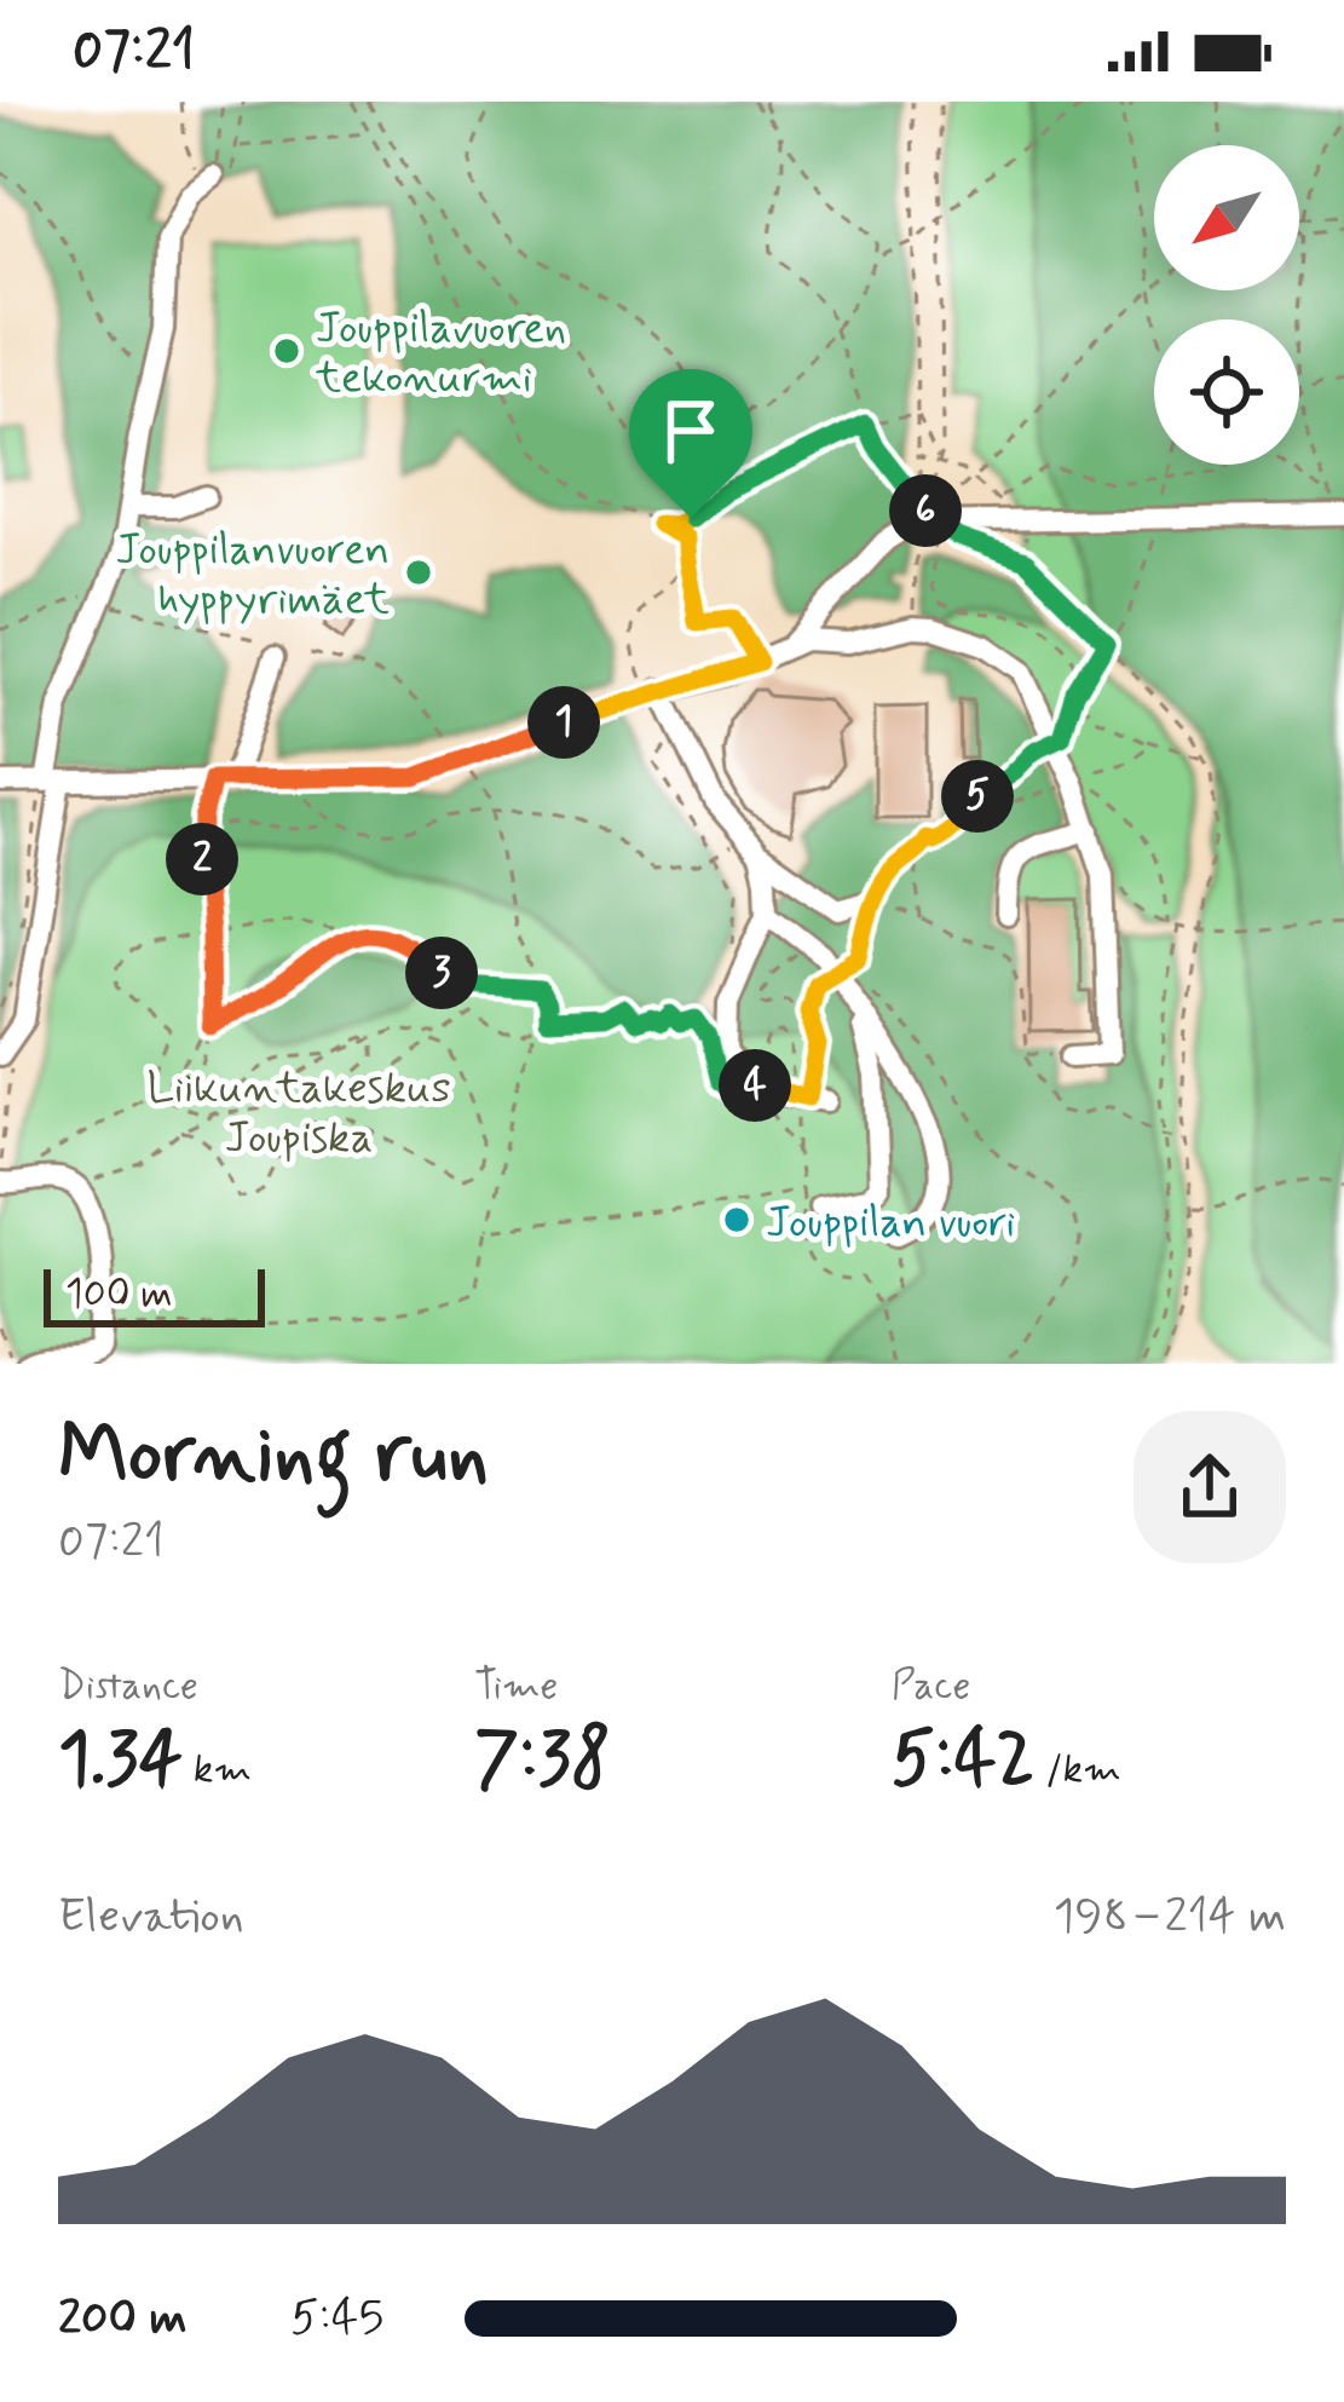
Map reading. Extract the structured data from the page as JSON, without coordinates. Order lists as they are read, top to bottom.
{
  "parks": ["Liikuntakeskus Joupiska"],
  "places": ["Jouppilavuoren tekonurmi", "Jouppilanvuoren hyppyrimäet", "Jouppilan vuori"],
  "scale_bar": "100 m",
  "north": "bottom left",
  "page": {
    "status": "07:21",
    "pins": [
      "6",
      "1",
      "5",
      "2",
      "3",
      "4"
    ],
    "scale": "100 m",
    "heading": ["Morning run", "07:21"],
    "stats": [
      ["Distance", "1.34 km"],
      ["Time", "7:38"],
      ["Pace", "5:42 /km"]
    ],
    "chart": ["Elevation", "198–214 m"],
    "list": [
      {
        "name": "200 m",
        "note": "5:45"
      }
    ]
  }
}
